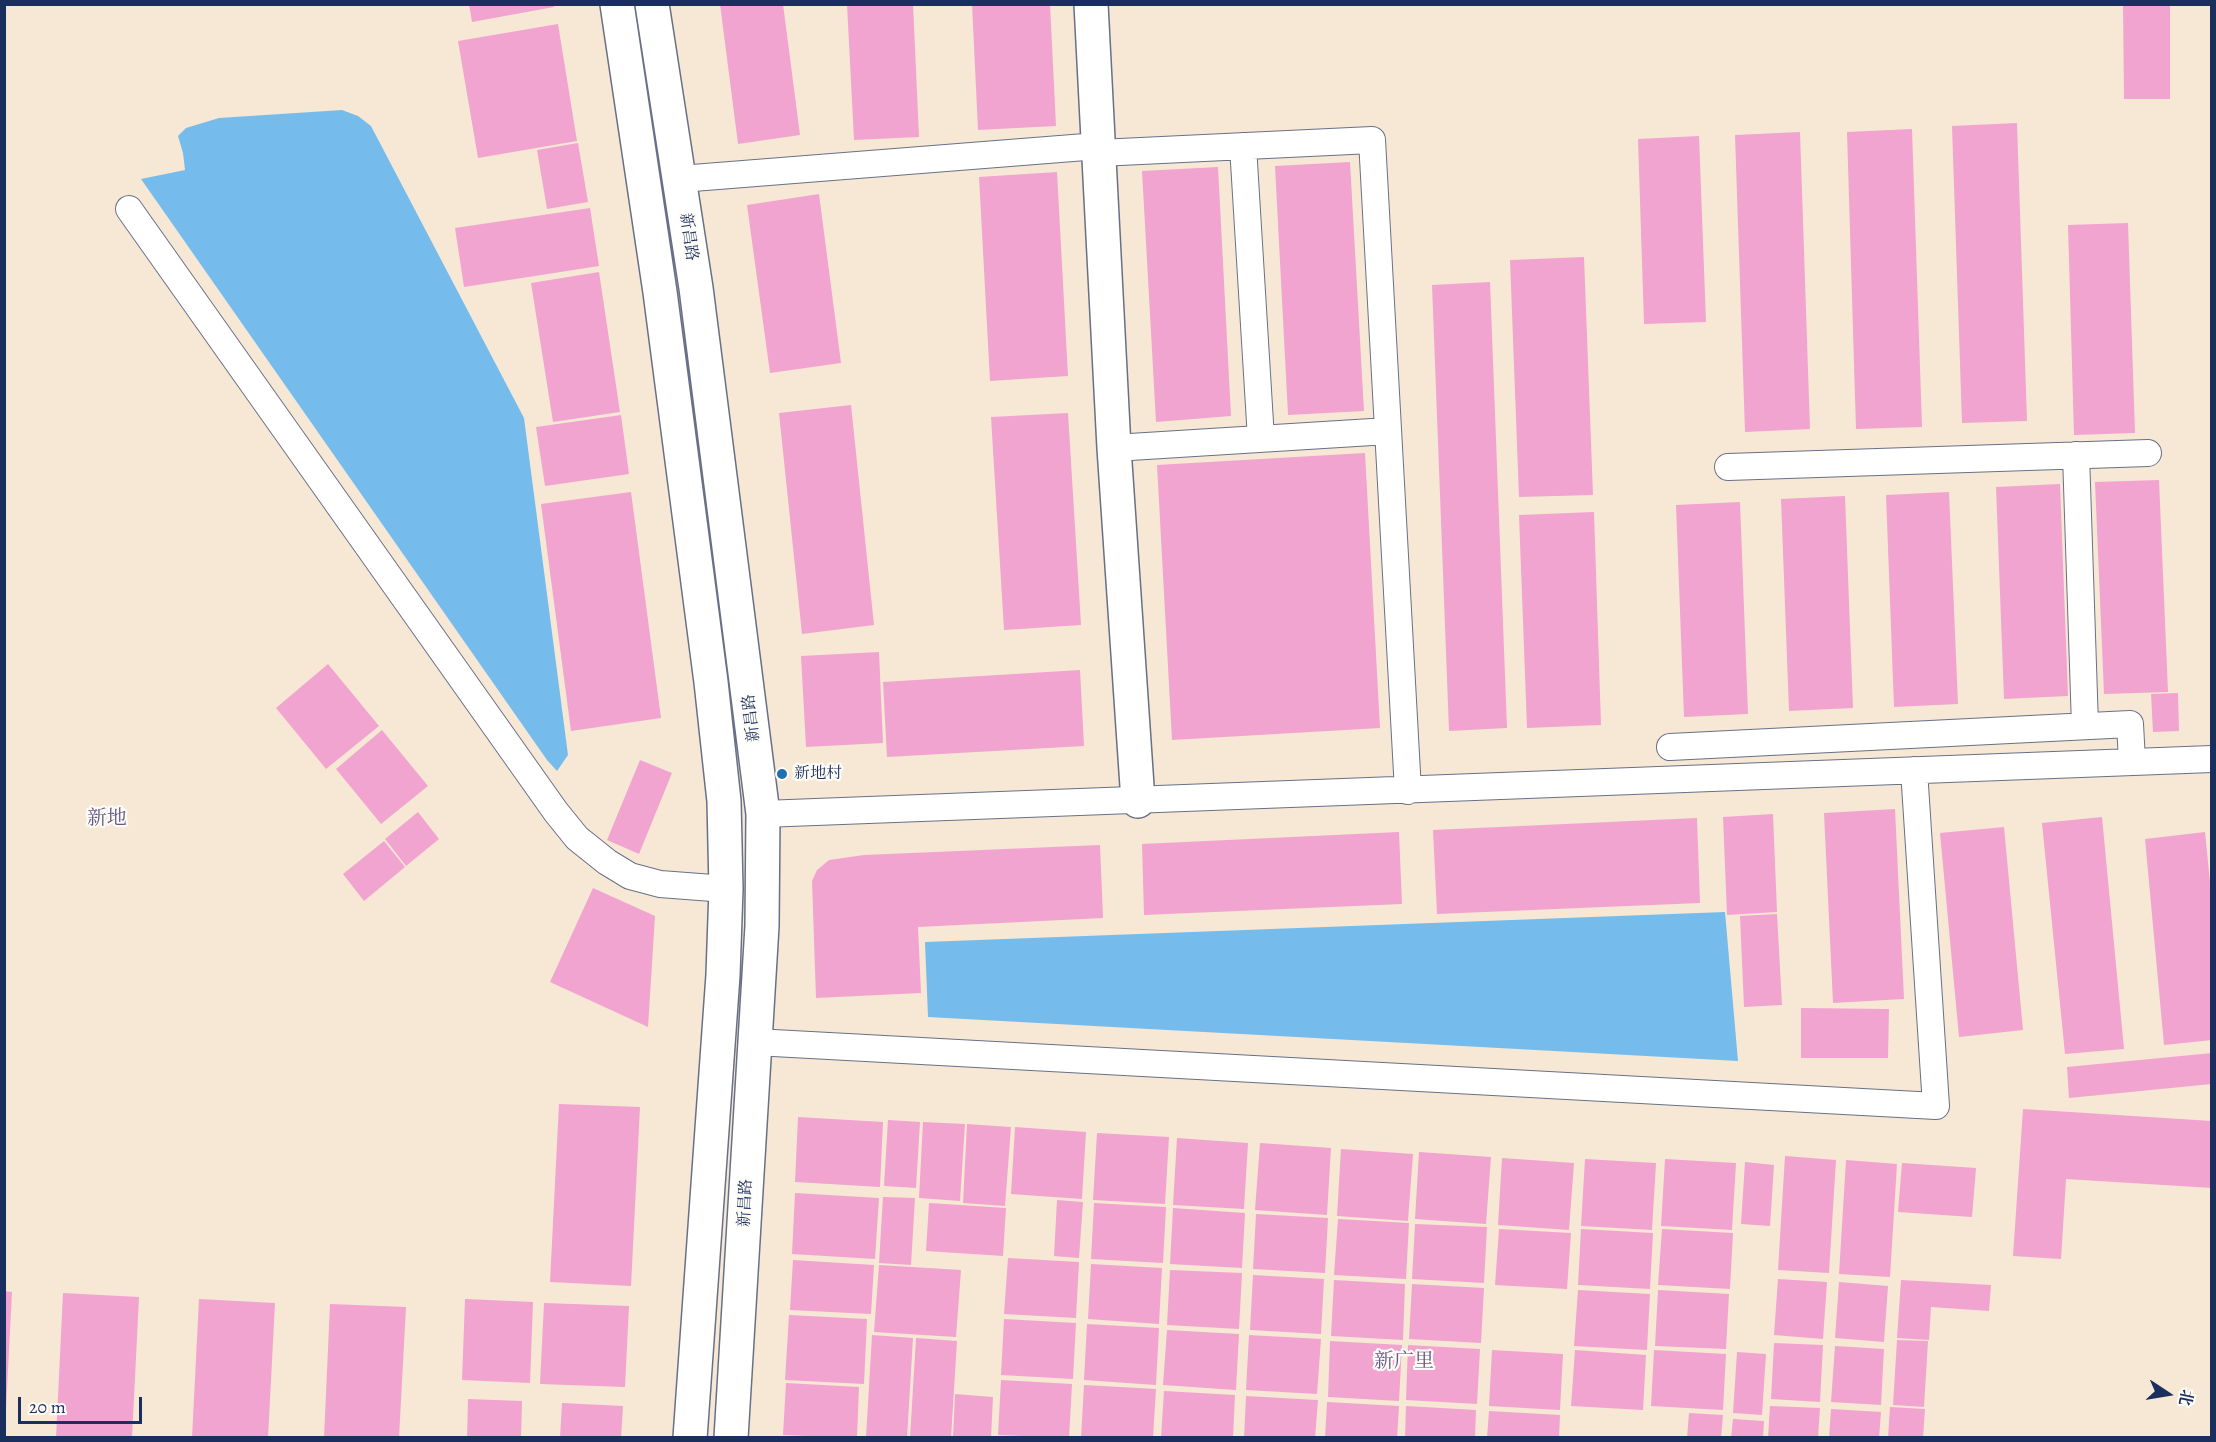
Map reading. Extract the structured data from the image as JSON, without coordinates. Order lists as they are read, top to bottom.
{
  "streets": {
    "street": ["新昌路"]
  },
  "districts": ["新地", "新广里"],
  "places": ["新地村"],
  "scale_bar": "20 m",
  "north": "right"
}
